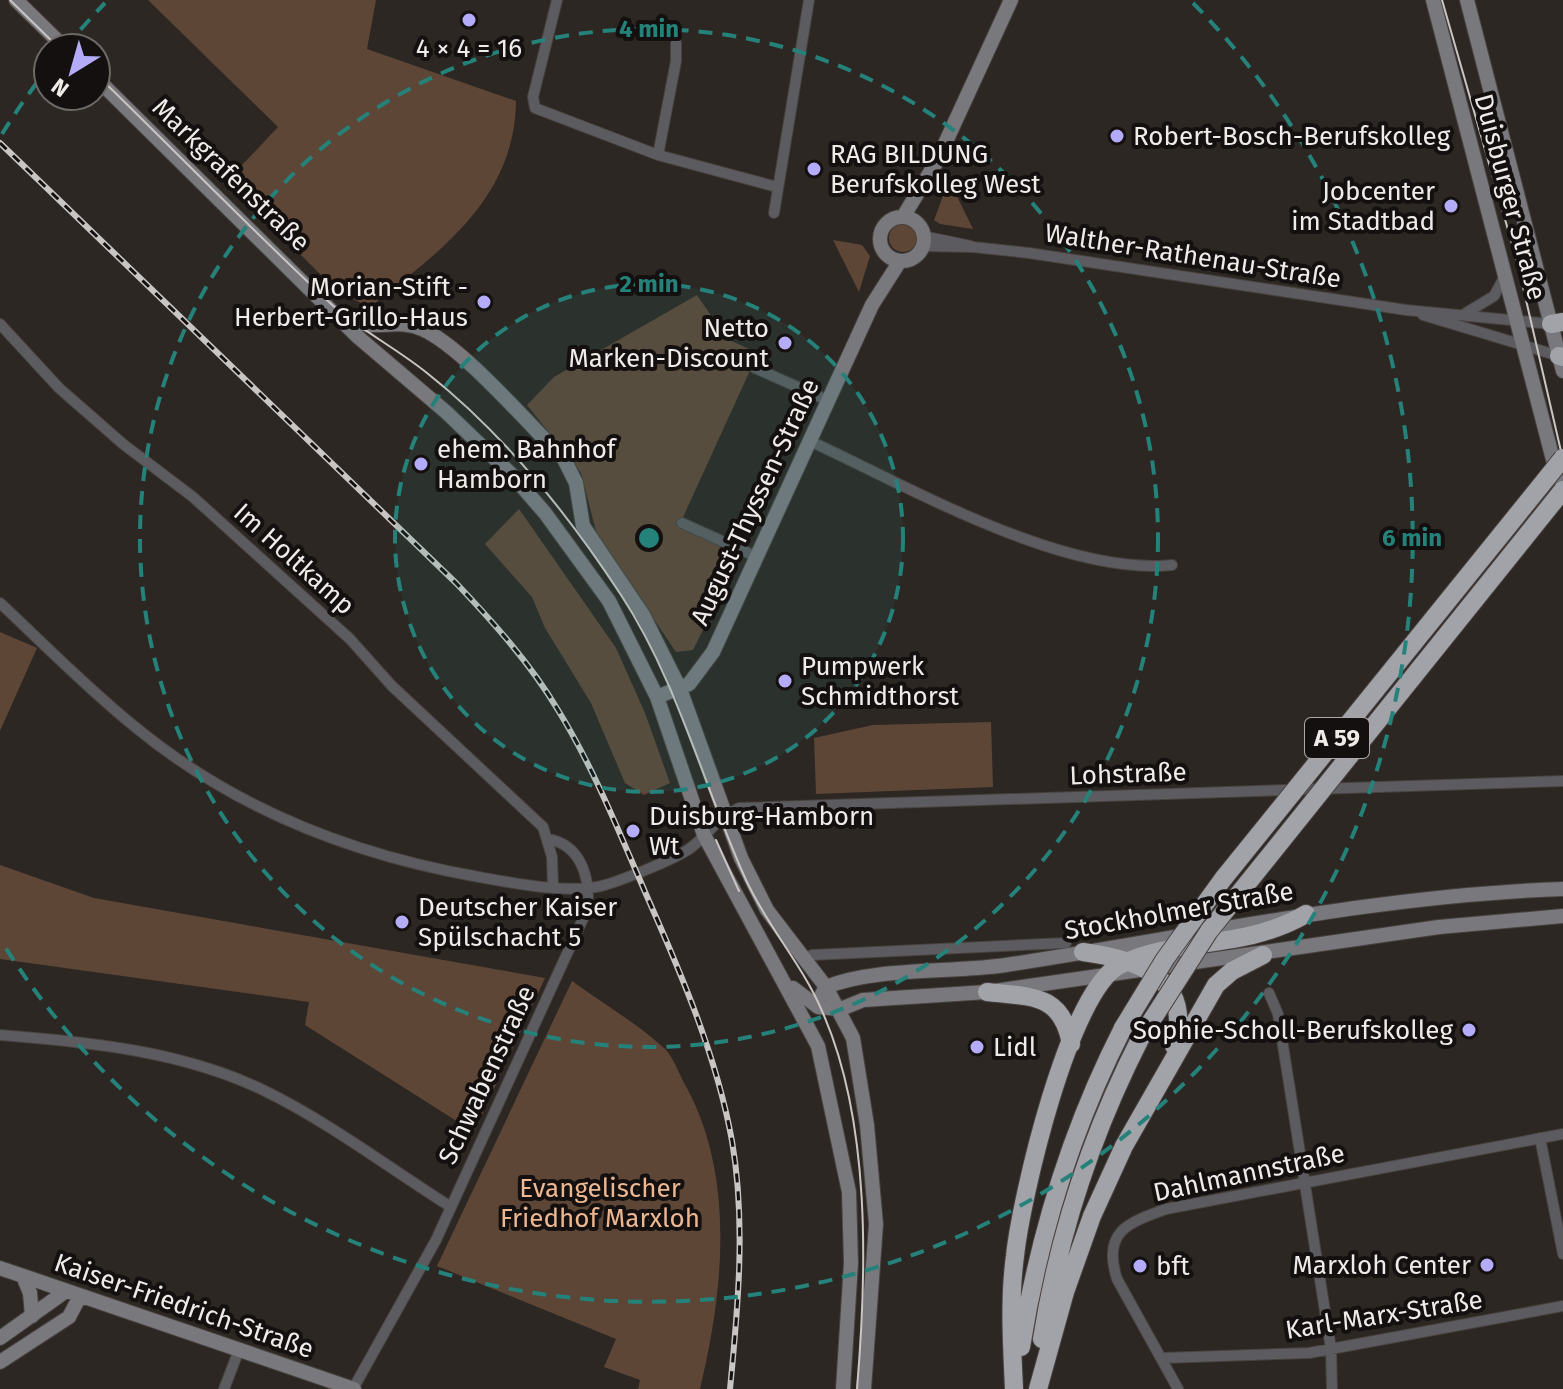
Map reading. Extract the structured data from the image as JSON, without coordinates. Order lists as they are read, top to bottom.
{
  "streets": {
    "highway": ["A 59"],
    "main road": [
      "Markgrafenstraße",
      "Duisburger Straße",
      "August-Thyssen-Straße",
      "Stockholmer Straße",
      "Kaiser-Friedrich-Straße"
    ],
    "street": [
      "Walther-Rathenau-Straße",
      "Im Holtkamp",
      "Lohstraße",
      "Schwabenstraße",
      "Dahlmannstraße",
      "Karl-Marx-Straße"
    ]
  },
  "crossings": [
    ["Markgrafenstraße", "August-Thyssen-Straße"],
    ["Markgrafenstraße", "Lohstraße"],
    ["Markgrafenstraße", "Stockholmer Straße"],
    ["Duisburger Straße", "Walther-Rathenau-Straße"],
    ["Walther-Rathenau-Straße", "August-Thyssen-Straße"],
    ["Im Holtkamp", "Schwabenstraße"],
    ["Schwabenstraße", "Kaiser-Friedrich-Straße"],
    ["Dahlmannstraße", "Karl-Marx-Straße"]
  ],
  "parks": ["Evangelischer Friedhof Marxloh"],
  "places": [
    "4 × 4 = 16",
    "Robert-Bosch-Berufskolleg",
    "RAG BILDUNG Berufskolleg West",
    "Jobcenter im Stadtbad",
    "Morian-Stift - Herbert-Grillo-Haus",
    "Netto Marken-Discount",
    "ehem. Bahnhof Hamborn",
    "Pumpwerk Schmidthorst",
    "Duisburg-Hamborn Wt",
    "Deutscher Kaiser Spülschacht 5",
    "Sophie-Scholl-Berufskolleg",
    "Lidl",
    "Marxloh Center",
    "bft"
  ],
  "north": "bottom left",
  "rings": ["4 min", "2 min", "6 min"]
}
